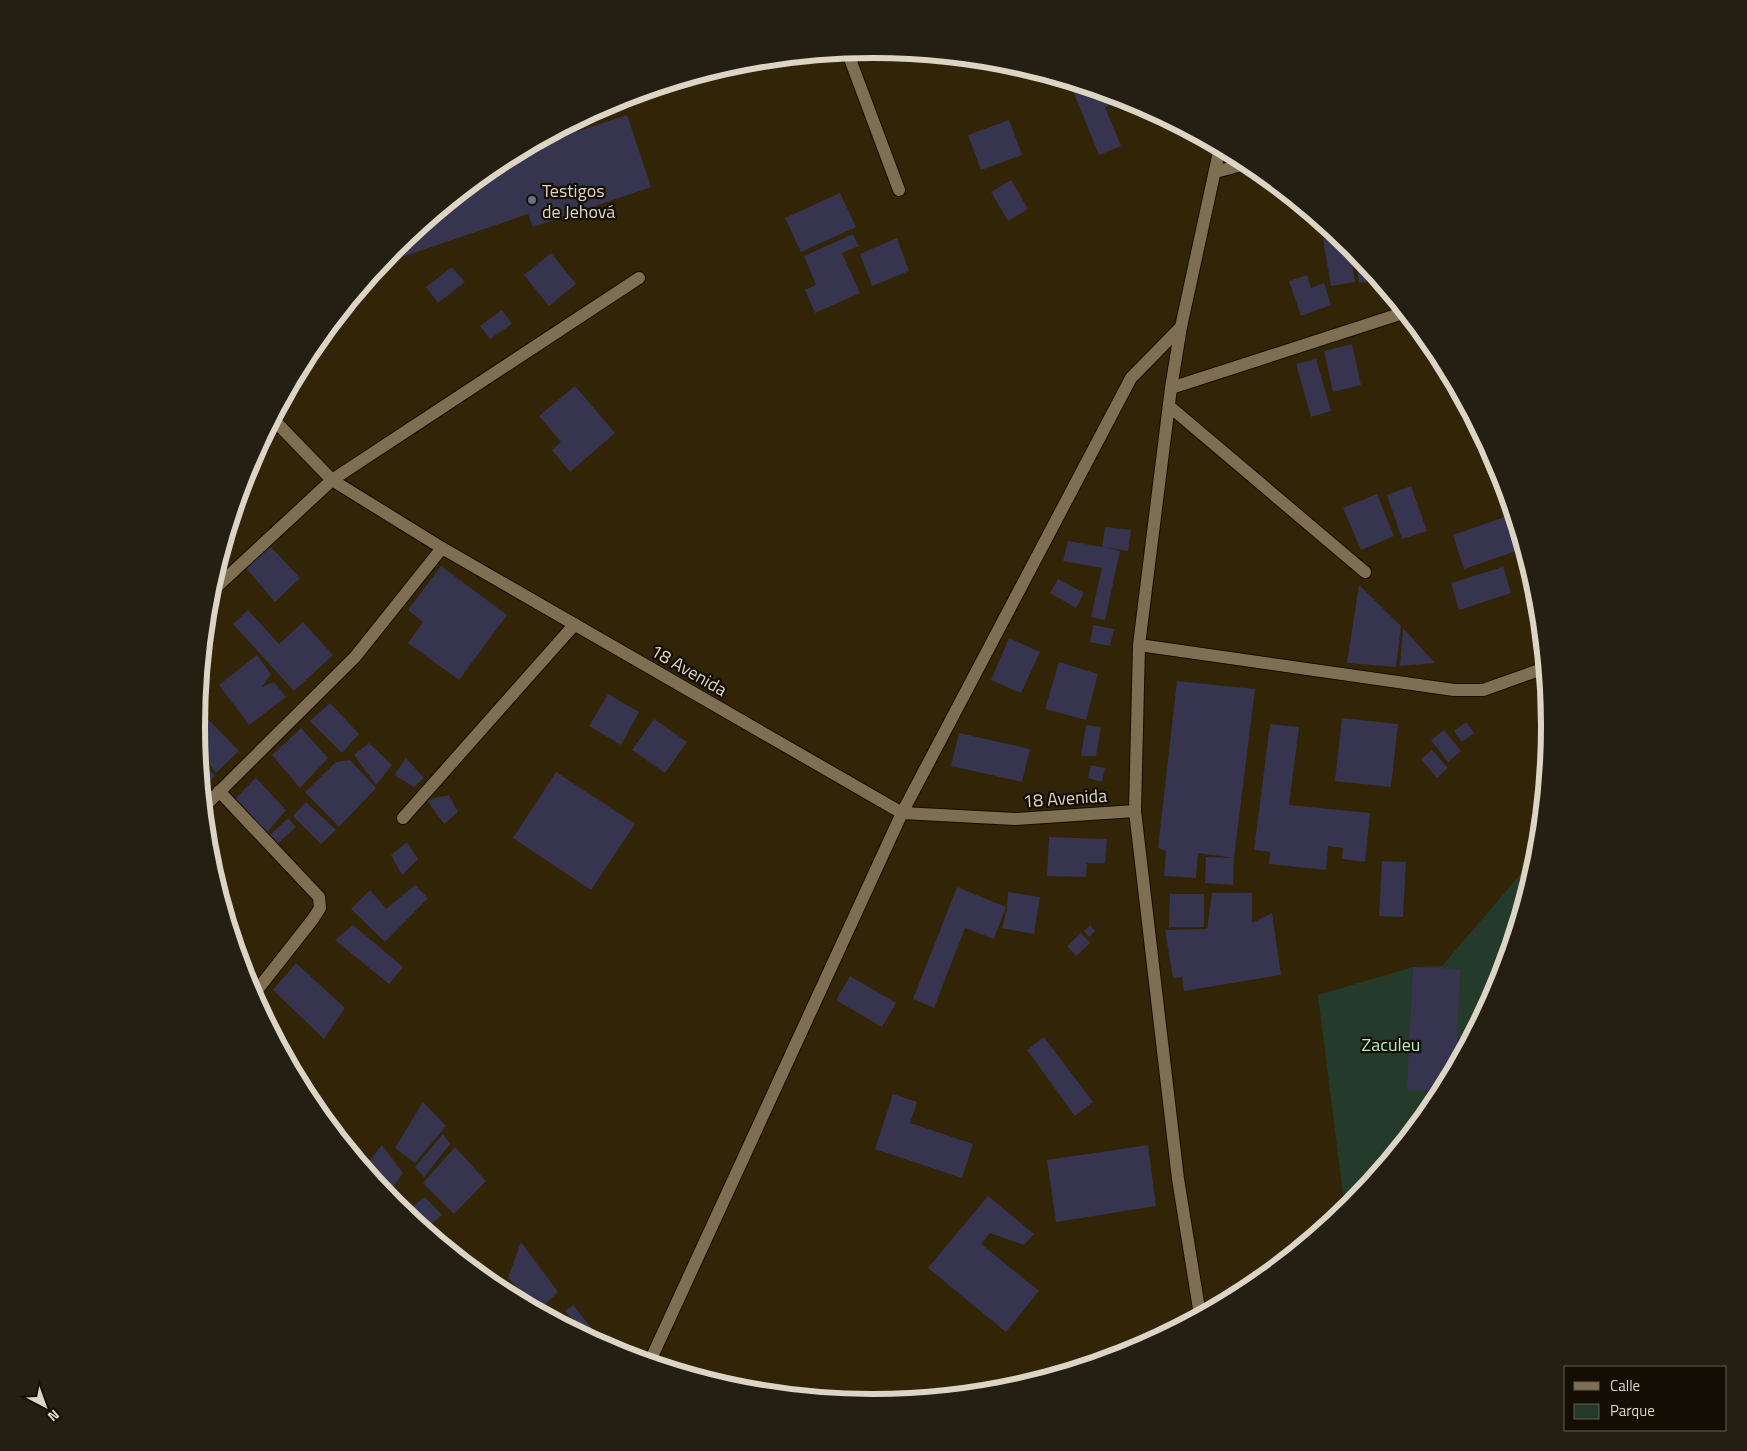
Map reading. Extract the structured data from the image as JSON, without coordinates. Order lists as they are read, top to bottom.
{
  "streets": {
    "street": ["18 Avenida"]
  },
  "parks": ["Zaculeu"],
  "places": ["Testigos de Jehová"],
  "legend": ["Calle", "Parque"],
  "north": "bottom right"
}
